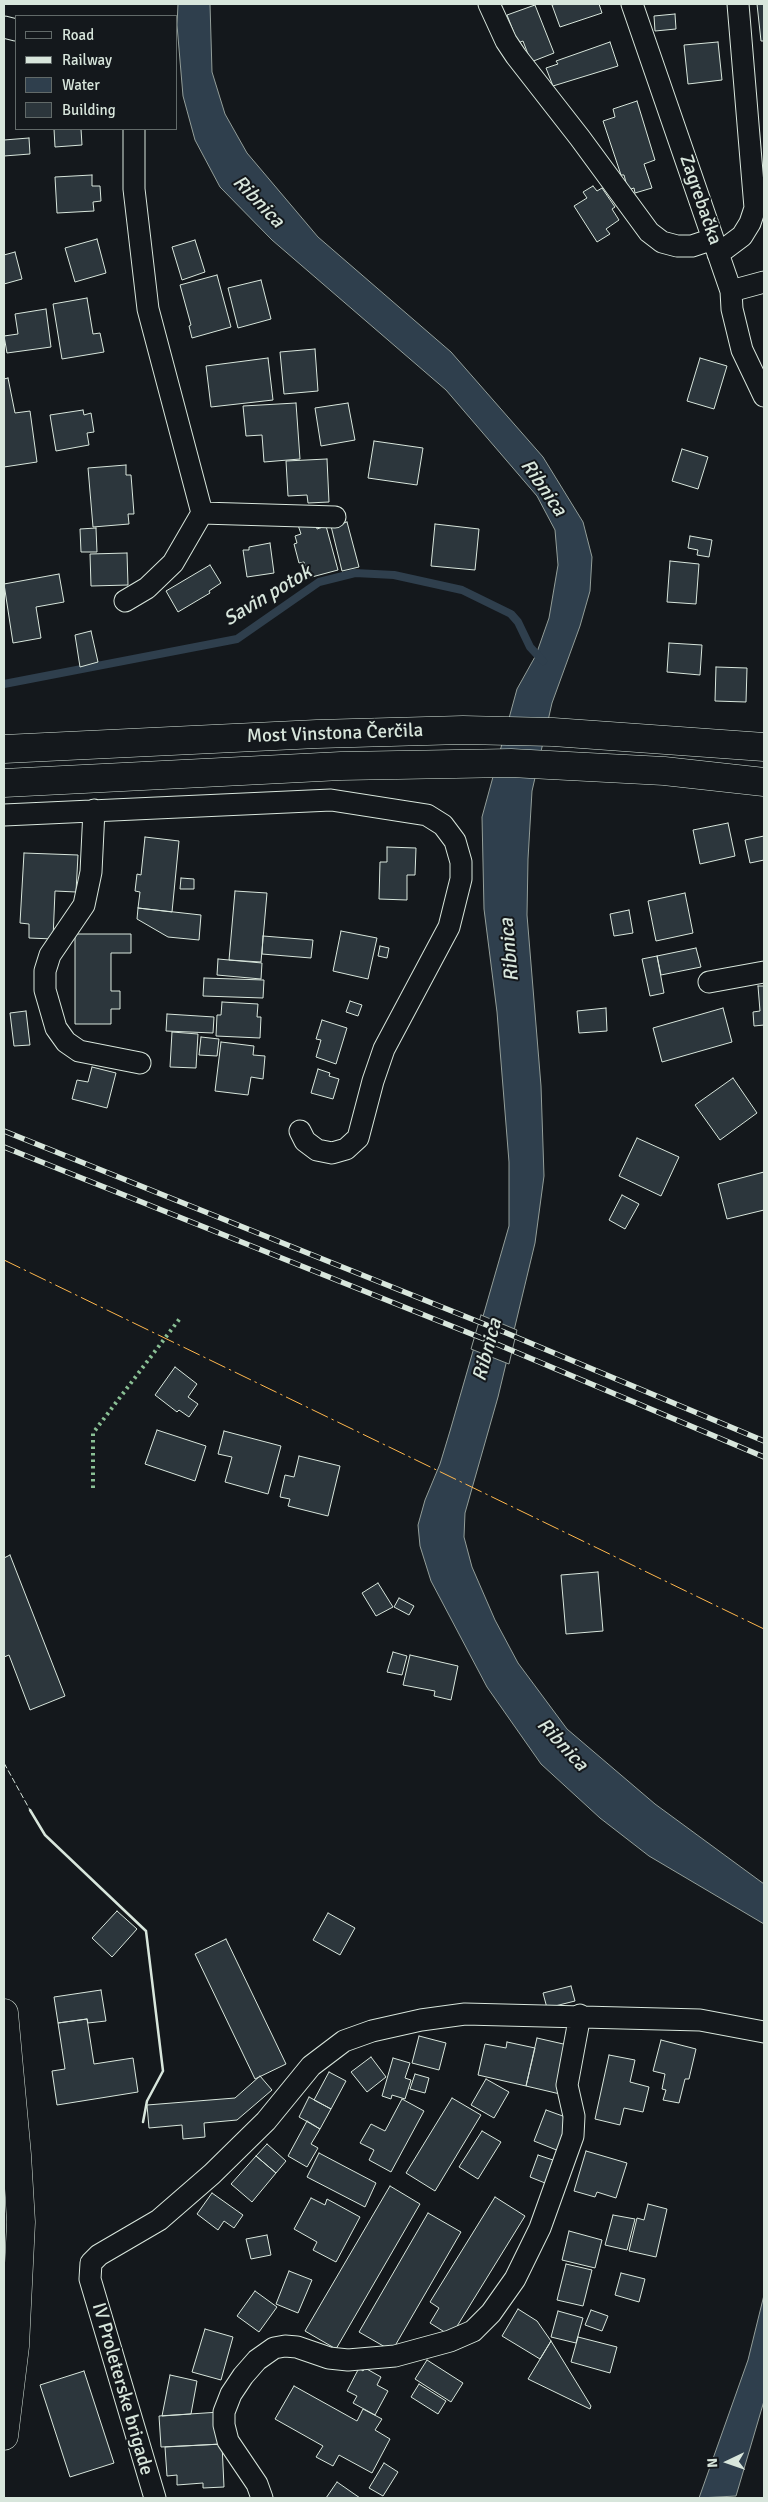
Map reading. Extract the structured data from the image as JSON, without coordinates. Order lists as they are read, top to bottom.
{
  "streets": {
    "main road": ["Most Vinstona Čerčila"],
    "street": ["Zagrebačka", "IV Proleterske brigade"]
  },
  "water": ["Ribnica", "Savin potok"],
  "legend": [
    "Road",
    "Railway",
    "Water",
    "Building"
  ],
  "north": "left"
}
